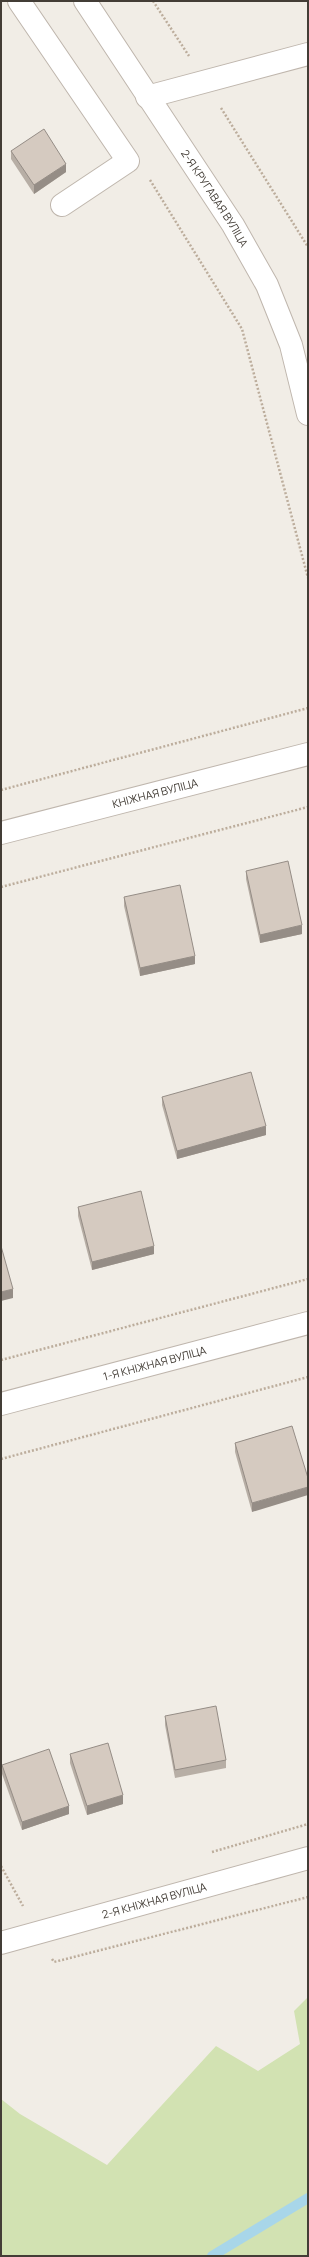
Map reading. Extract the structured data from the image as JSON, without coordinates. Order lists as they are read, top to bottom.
{
  "streets": {
    "street": [
      "2-Я КРУГАВАЯ ВУЛІЦА",
      "КНІЖНАЯ ВУЛІЦА",
      "1-Я КНІЖНАЯ ВУЛІЦА",
      "2-Я КНІЖНАЯ ВУЛІЦА"
    ]
  }
}
